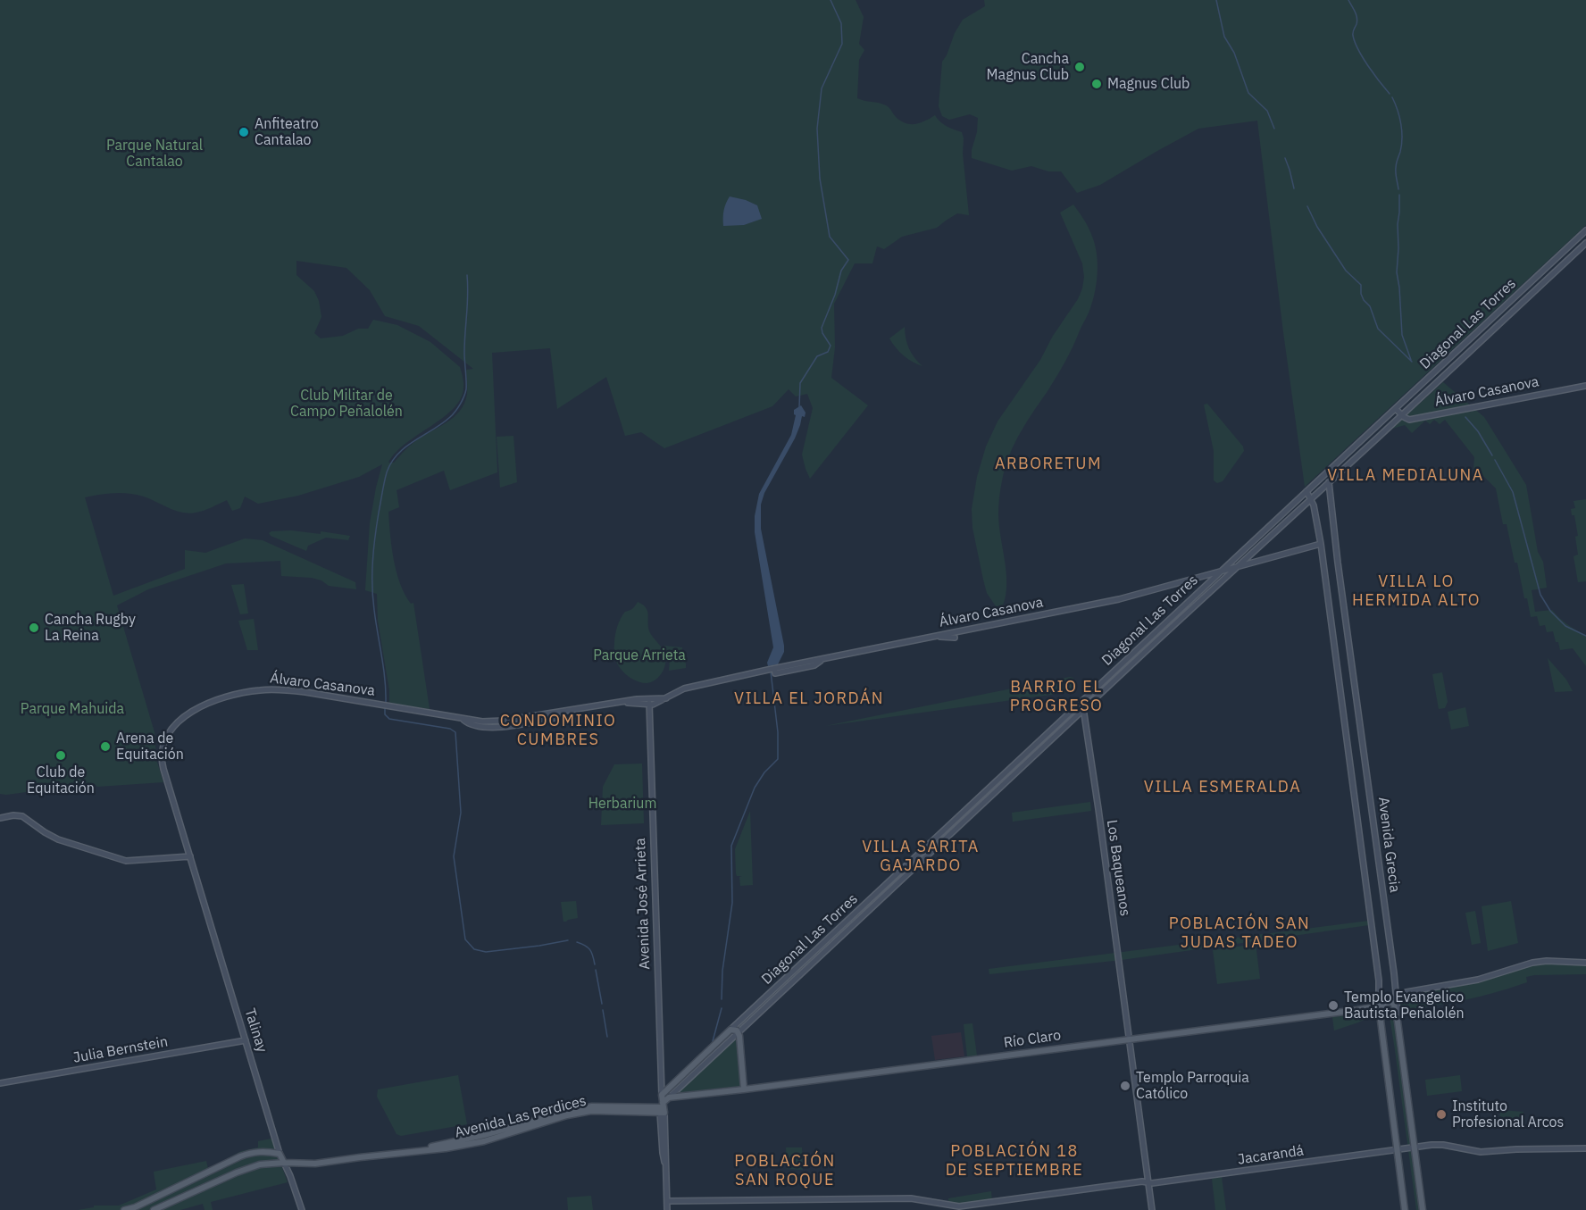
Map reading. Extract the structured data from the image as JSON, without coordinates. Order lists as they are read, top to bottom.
{
  "streets": {
    "main road": [
      "Diagonal Las Torres",
      "Avenida Grecia",
      "Avenida José Arrieta",
      "Talinay",
      "Río Claro",
      "Avenida Las Perdices"
    ],
    "street": [
      "Álvaro Casanova",
      "Los Baqueanos",
      "Julia Bernstein",
      "Jacarandá"
    ]
  },
  "crossings": [
    ["Diagonal Las Torres", "Álvaro Casanova"],
    ["Diagonal Las Torres", "Avenida Grecia"],
    ["Diagonal Las Torres", "Los Baqueanos"],
    ["Diagonal Las Torres", "Avenida José Arrieta"],
    ["Diagonal Las Torres", "Río Claro"],
    ["Diagonal Las Torres", "Avenida Las Perdices"],
    ["Álvaro Casanova", "Avenida Grecia"],
    ["Álvaro Casanova", "Avenida José Arrieta"],
    ["Álvaro Casanova", "Talinay"],
    ["Avenida Grecia", "Río Claro"],
    ["Avenida Grecia", "Jacarandá"],
    ["Los Baqueanos", "Río Claro"],
    ["Los Baqueanos", "Jacarandá"],
    ["Avenida José Arrieta", "Avenida Las Perdices"],
    ["Avenida José Arrieta", "Jacarandá"],
    ["Talinay", "Julia Bernstein"],
    ["Talinay", "Avenida Las Perdices"]
  ],
  "districts": [
    "ARBORETUM",
    "VILLA MEDIALUNA",
    "VILLA LO HERMIDA ALTO",
    "BARRIO EL PROGRESO",
    "VILLA EL JORDÁN",
    "CONDOMINIO CUMBRES",
    "VILLA ESMERALDA",
    "VILLA SARITA GAJARDO",
    "POBLACIÓN SAN JUDAS TADEO",
    "POBLACIÓN 18 DE SEPTIEMBRE",
    "POBLACIÓN SAN ROQUE"
  ],
  "parks": [
    "Parque Natural Cantalao",
    "Club Militar de Campo Peñalolén",
    "Parque Arrieta",
    "Parque Mahuida",
    "Herbarium"
  ],
  "places": [
    "Cancha Magnus Club",
    "Magnus Club",
    "Anfiteatro Cantalao",
    "Cancha Rugby La Reina",
    "Arena de Equitación",
    "Club de Equitación",
    "Templo Evangelico Bautista Peñalolén",
    "Templo Parroquia Católico",
    "Instituto Profesional Arcos"
  ]
}
